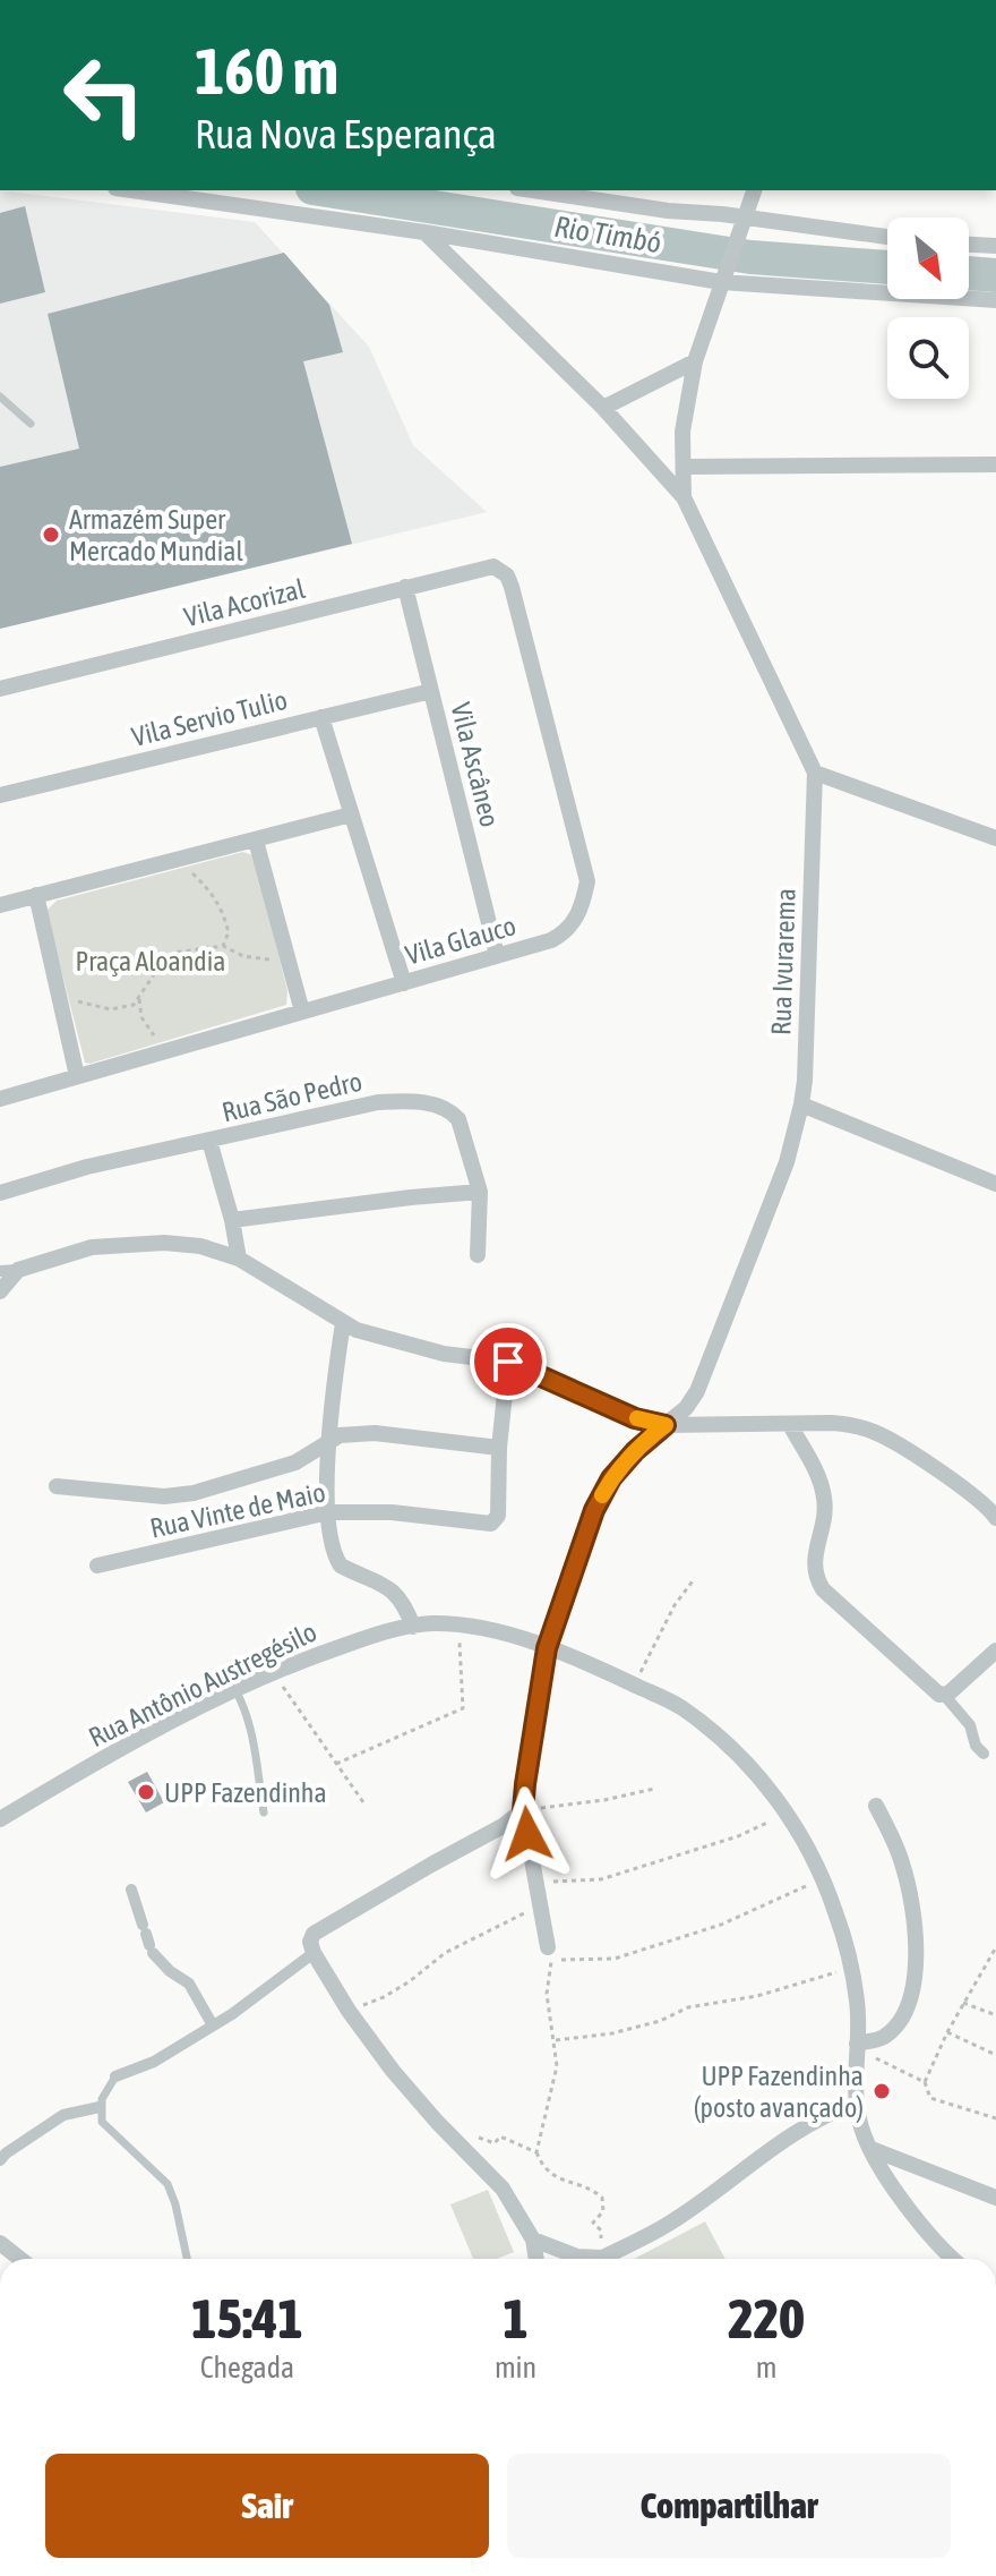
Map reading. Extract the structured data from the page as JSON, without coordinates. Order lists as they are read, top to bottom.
{
  "streets": {
    "street": [
      "Vila Acorizal",
      "Vila Servio Tulio",
      "Vila Ascâneo",
      "Vila Glauco",
      "Rua Ivurarema",
      "Rua São Pedro",
      "Rua Vinte de Maio",
      "Rua Antônio Austregésilo"
    ]
  },
  "crossings": [
    ["Vila Acorizal", "Vila Ascâneo"],
    ["Vila Acorizal", "Vila Glauco"],
    ["Vila Servio Tulio", "Vila Ascâneo"],
    ["Vila Ascâneo", "Vila Glauco"],
    ["Rua Ivurarema", "Rua Antônio Austregésilo"]
  ],
  "water": ["Rio Timbó"],
  "parks": ["Praça Aloandia"],
  "places": ["Armazém Super Mercado Mundial", "UPP Fazendinha", "UPP Fazendinha (posto avançado)"],
  "north": "bottom right",
  "page": {
    "turn": ["160 m", "Rua Nova Esperança"],
    "eta": [
      "15:41",
      "Chegada",
      "1",
      "min",
      "220",
      "m"
    ],
    "buttons": ["Sair", "Compartilhar"]
  }
}
